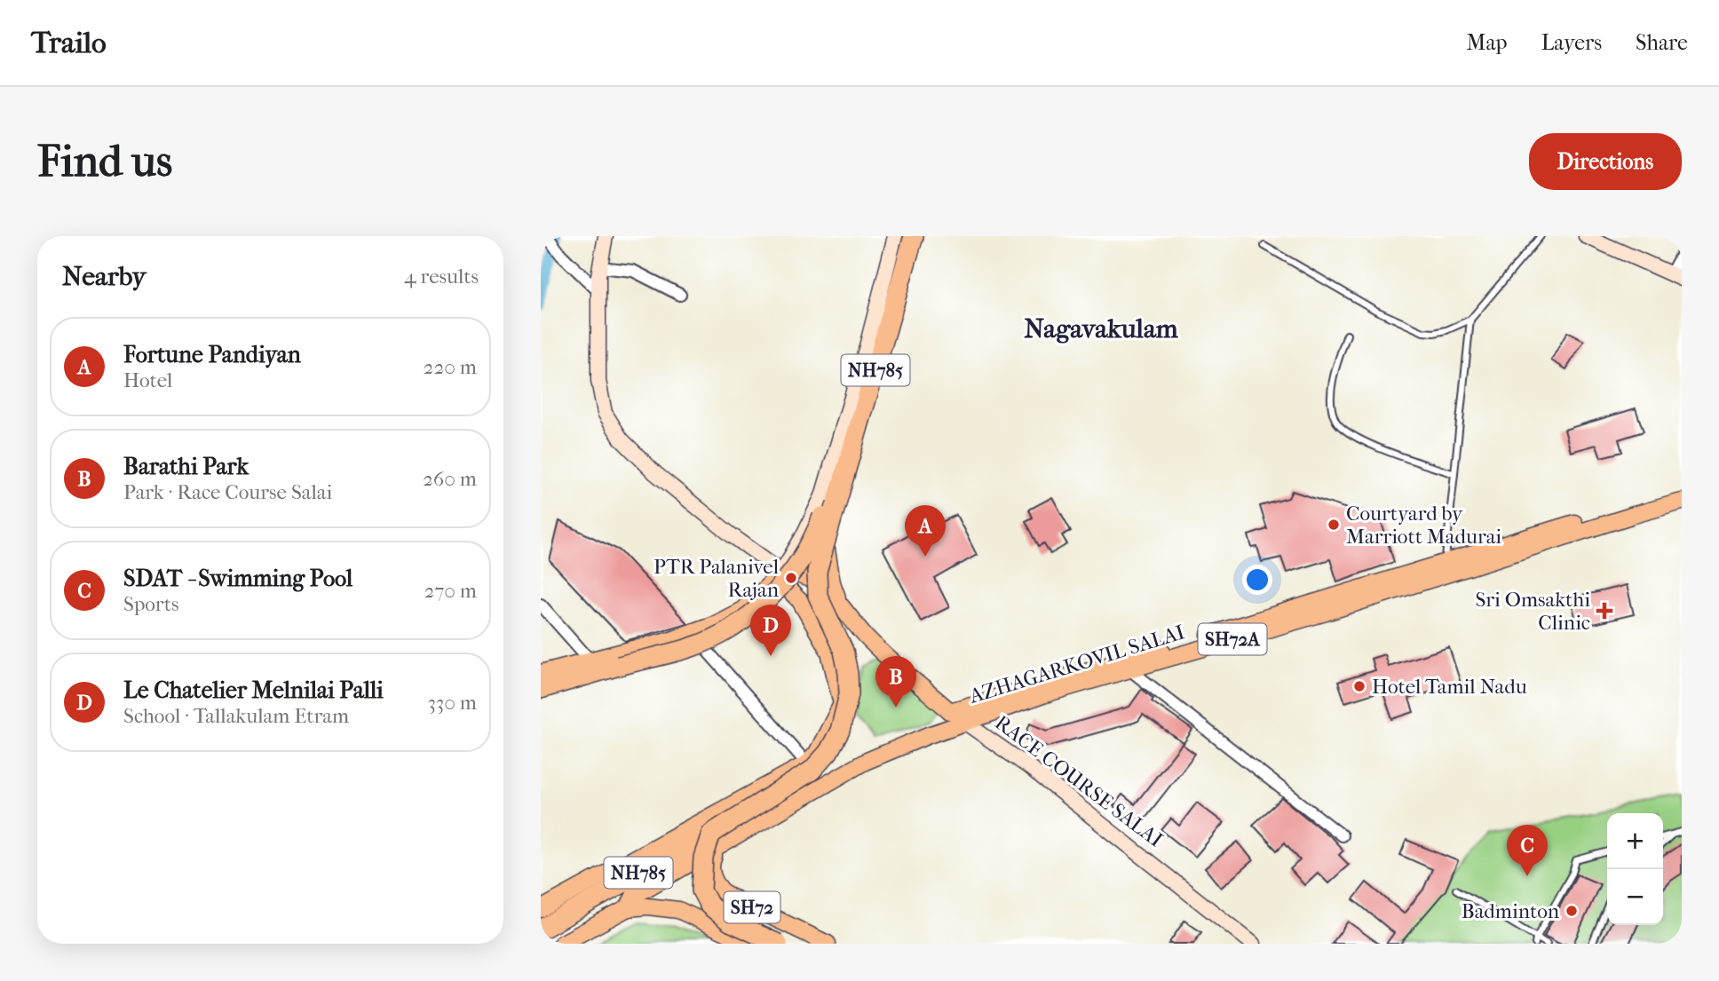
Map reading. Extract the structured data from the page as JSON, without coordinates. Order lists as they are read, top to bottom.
{
  "streets": {
    "highway": ["NH785"],
    "main road": [
      "SH72A",
      "AZHAGARKOVIL SALAI",
      "RACE COURSE SALAI",
      "SH72"
    ]
  },
  "crossings": [
    ["NH785", "AZHAGARKOVIL SALAI"],
    ["NH785", "SH72"],
    ["AZHAGARKOVIL SALAI", "RACE COURSE SALAI"],
    ["AZHAGARKOVIL SALAI", "SH72"]
  ],
  "districts": ["Nagavakulam"],
  "places": {
    "other": [
      "Courtyard by Marriott Madurai",
      "PTR Palanivel Rajan",
      "Hotel Tamil Nadu",
      "Badminton"
    ],
    "health": ["Sri Omsakthi Clinic"]
  },
  "page": {
    "header": "Trailo",
    "nav": ["Map", "Layers", "Share"],
    "buttons": "Directions",
    "title": "Find us",
    "heading": ["Nearby", "4 results"],
    "list": [
      {
        "mark": "A",
        "name": "Fortune Pandiyan",
        "note": "Hotel",
        "value": "220 m"
      },
      {
        "mark": "B",
        "name": "Barathi Park",
        "note": "Park · Race Course Salai",
        "value": "260 m"
      },
      {
        "mark": "C",
        "name": "SDAT - Swimming Pool",
        "note": "Sports",
        "value": "270 m"
      },
      {
        "mark": "D",
        "name": "Le Chatelier Melnilai Palli",
        "note": "School · Tallakulam Etram",
        "value": "330 m"
      }
    ],
    "pins": [
      "A",
      "D",
      "B",
      "C"
    ],
    "map_buttons": ["+", "−"]
  }
}
